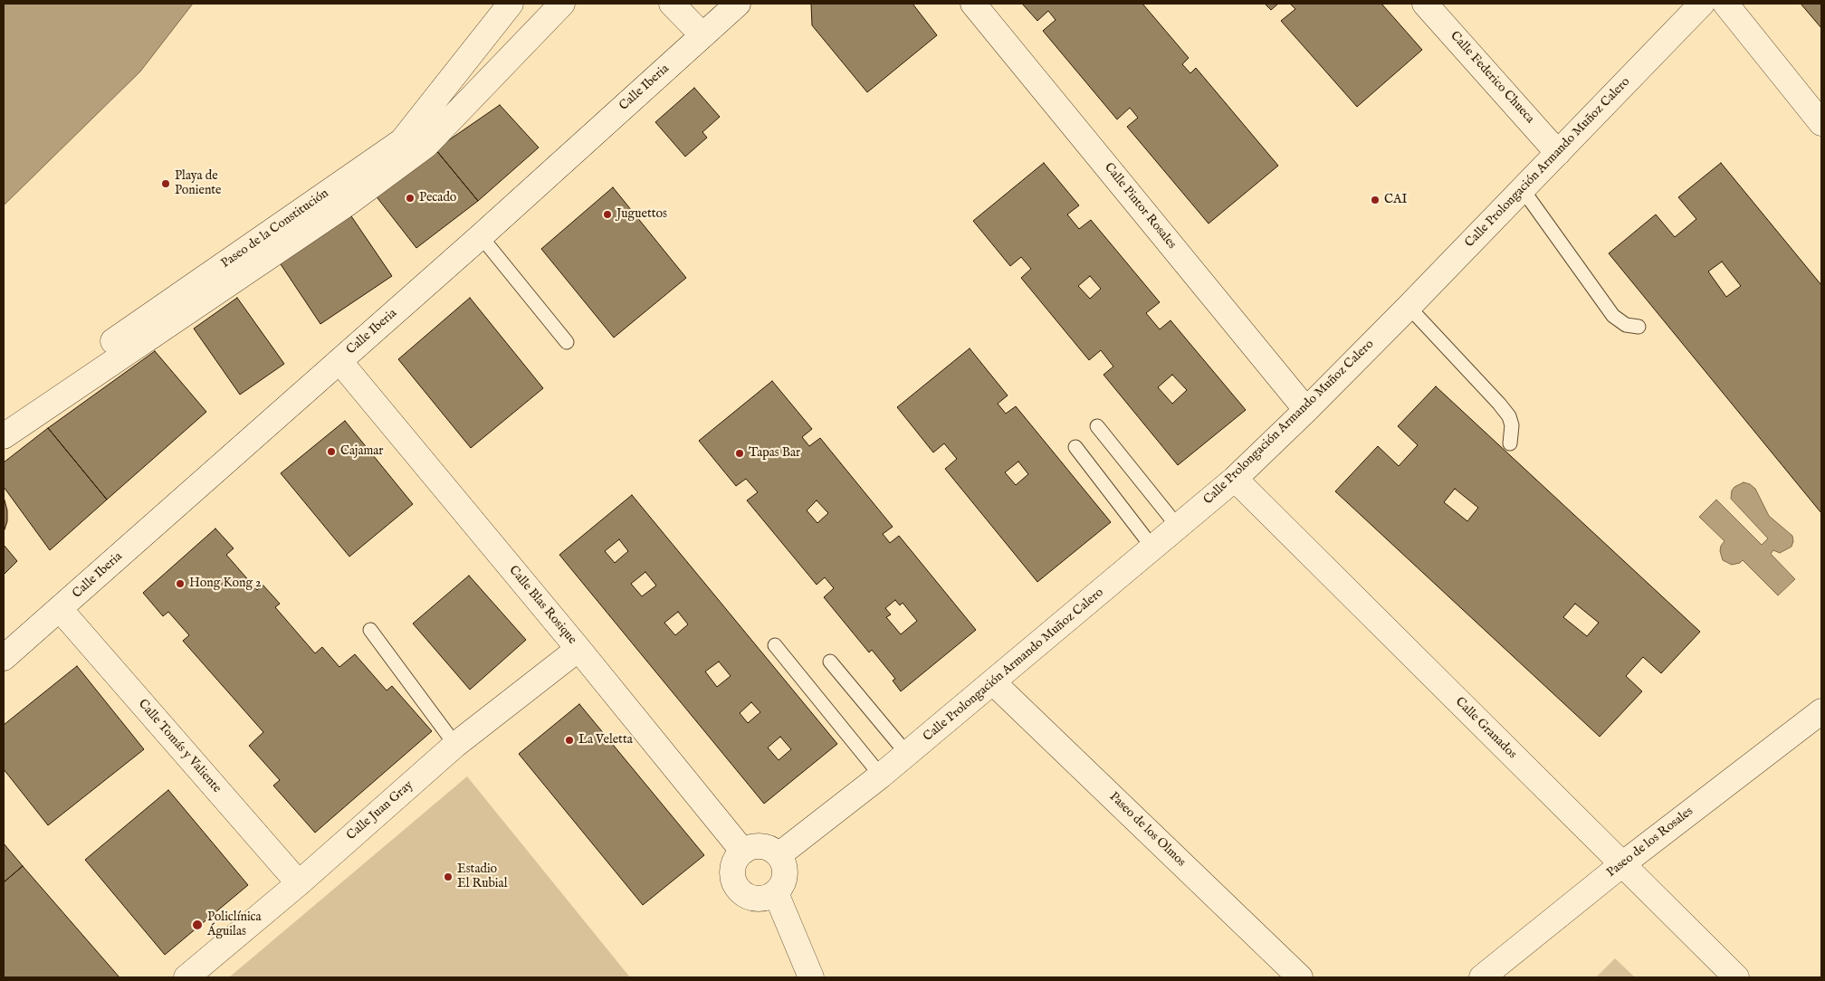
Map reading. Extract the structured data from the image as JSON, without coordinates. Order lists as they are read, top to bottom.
{
  "streets": {
    "street": [
      "Calle Federico Chueca",
      "Calle Iberia",
      "Calle Prolongación Armando Muñoz Calero",
      "Calle Pintor Rosales",
      "Paseo de la Constitución",
      "Calle Blas Rosique",
      "Calle Granados",
      "Calle Tomás y Valiente",
      "Calle Juan Gray",
      "Paseo de los Olmos",
      "Paseo de los Rosales"
    ]
  },
  "crossings": [
    ["Calle Federico Chueca", "Calle Prolongación Armando Muñoz Calero"],
    ["Calle Iberia", "Calle Blas Rosique"],
    ["Calle Iberia", "Calle Tomás y Valiente"],
    ["Calle Prolongación Armando Muñoz Calero", "Calle Pintor Rosales"],
    ["Calle Prolongación Armando Muñoz Calero", "Calle Blas Rosique"],
    ["Calle Prolongación Armando Muñoz Calero", "Calle Granados"],
    ["Calle Prolongación Armando Muñoz Calero", "Paseo de los Olmos"],
    ["Calle Blas Rosique", "Calle Juan Gray"],
    ["Calle Granados", "Paseo de los Rosales"],
    ["Calle Tomás y Valiente", "Calle Juan Gray"]
  ],
  "places": [
    "Playa de Poniente",
    "Pecado",
    "CAI",
    "Juguettos",
    "Cajamar",
    "Tapas Bar",
    "Hong Kong 2",
    "La Veletta",
    "Estadio El Rubial",
    "Policlínica Águilas"
  ]
}
